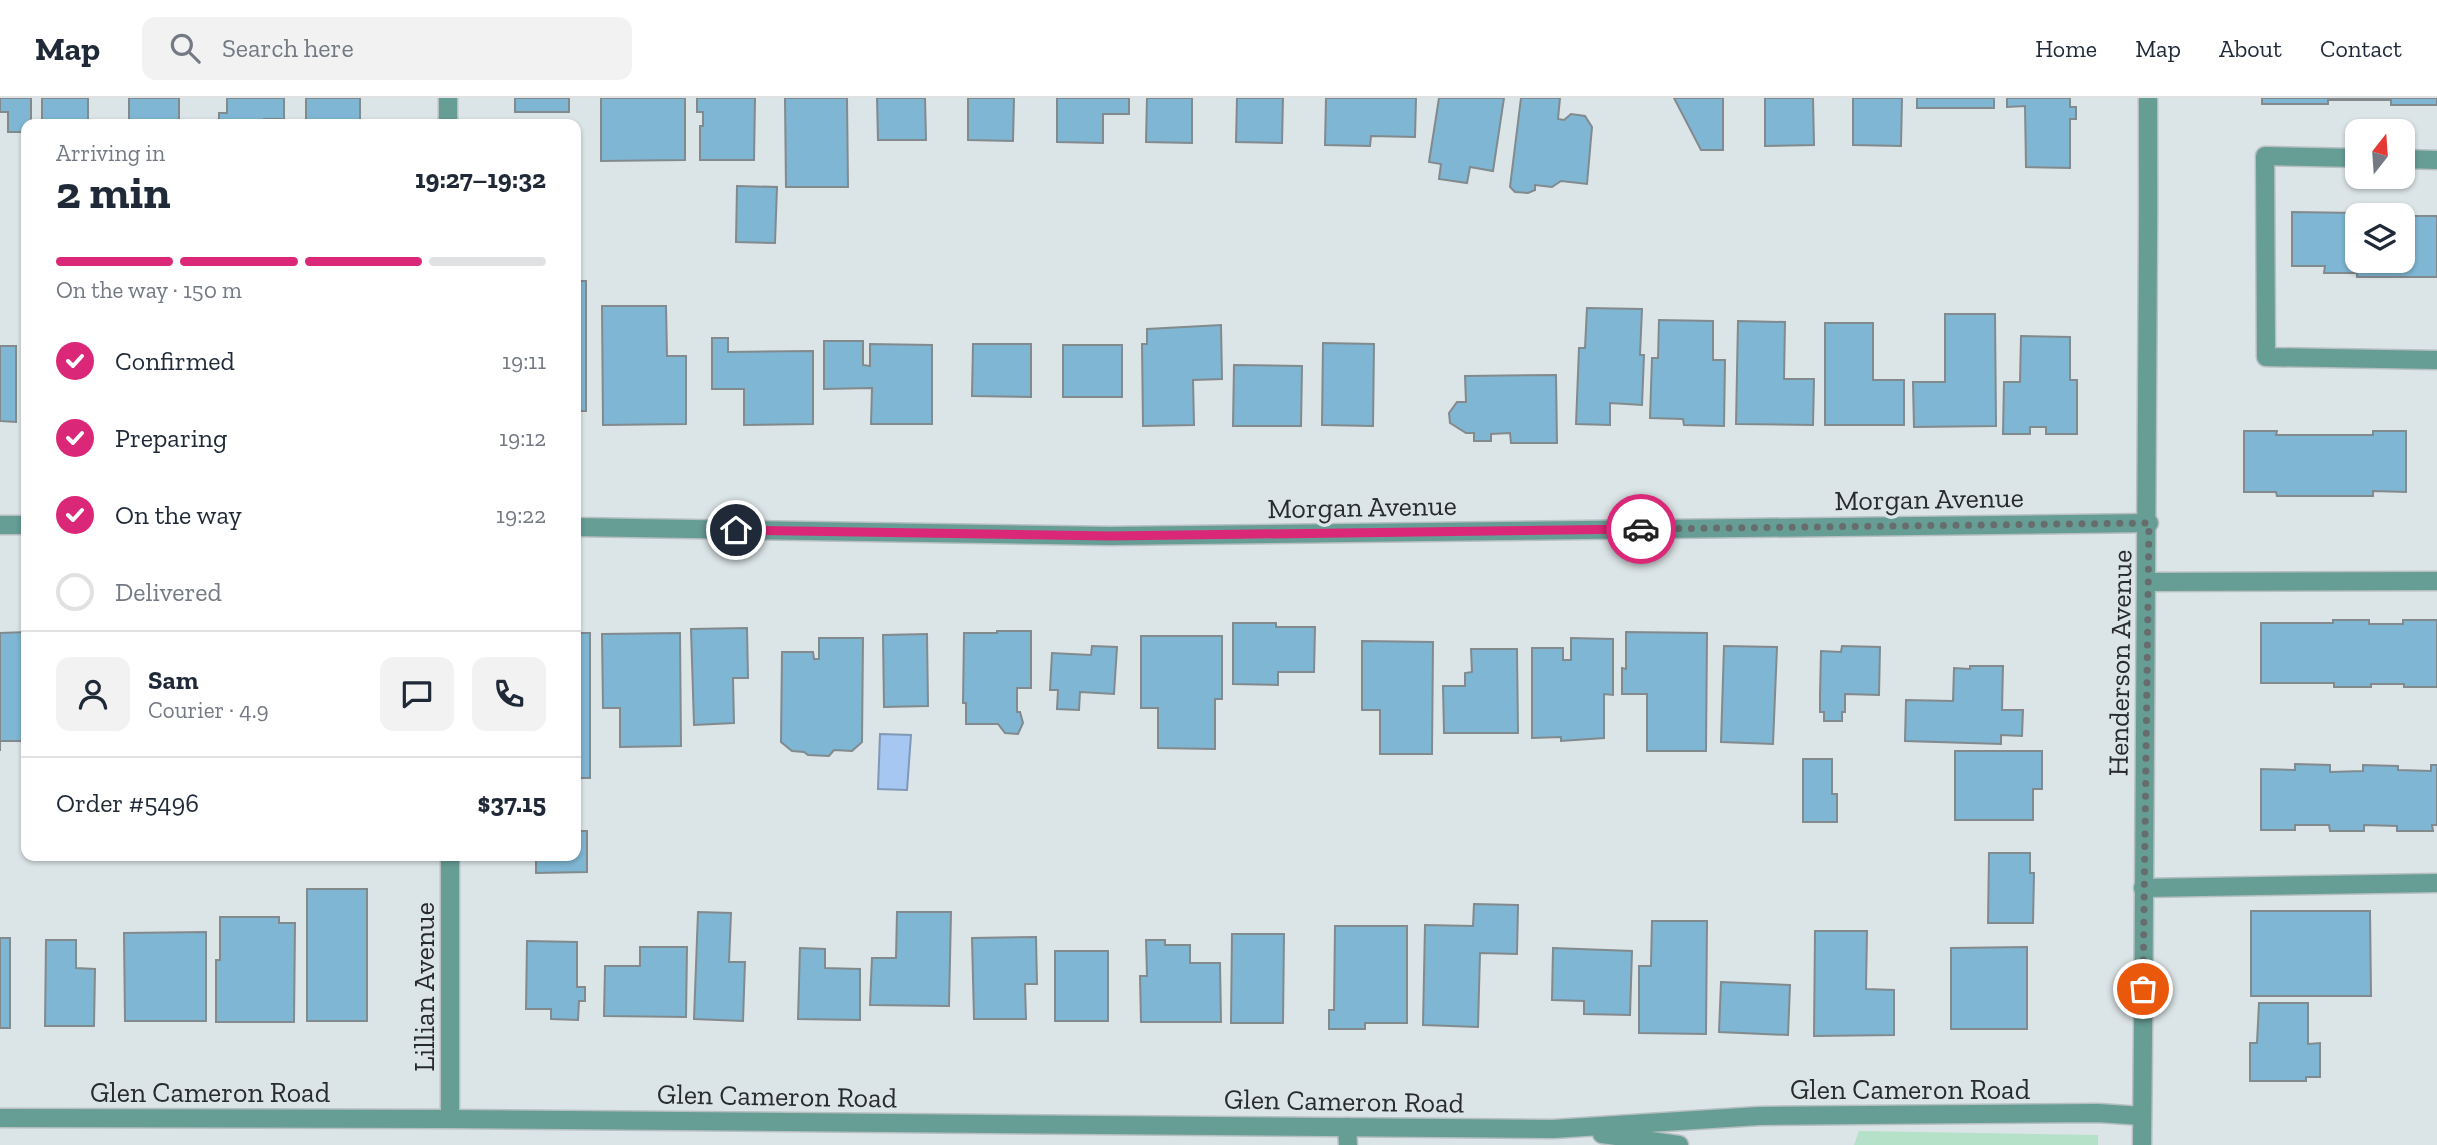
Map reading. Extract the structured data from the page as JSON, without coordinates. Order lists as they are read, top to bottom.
{
  "streets": {
    "street": [
      "Morgan Avenue",
      "Henderson Avenue",
      "Lillian Avenue",
      "Glen Cameron Road"
    ]
  },
  "crossings": [
    ["Morgan Avenue", "Henderson Avenue"],
    ["Henderson Avenue", "Glen Cameron Road"],
    ["Lillian Avenue", "Glen Cameron Road"]
  ],
  "north": "top",
  "page": {
    "header": "Map",
    "search": "Search here",
    "nav": [
      "Home",
      "Map",
      "About",
      "Contact"
    ],
    "heading": ["2 min", "Arriving in", "19:27–19:32"],
    "panel": [
      "Sam",
      "Courier · 4.9",
      "Order #5496",
      "$37.15"
    ],
    "bar": "On the way · 150 m",
    "list": [
      ["Confirmed", "19:11"],
      ["Preparing", "19:12"],
      ["On the way", "19:22"],
      "Delivered"
    ]
  }
}
